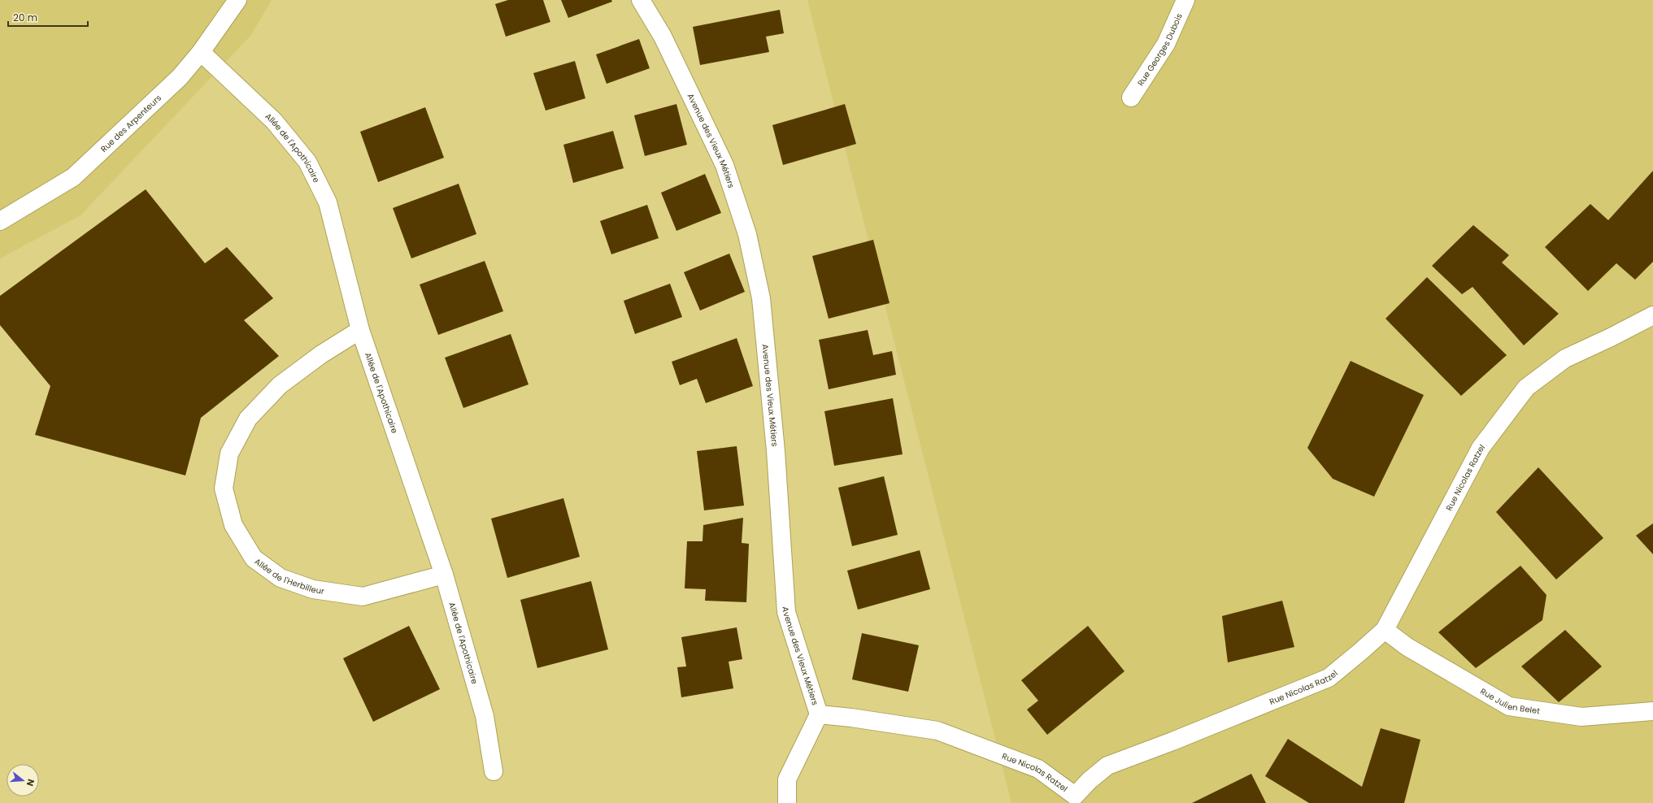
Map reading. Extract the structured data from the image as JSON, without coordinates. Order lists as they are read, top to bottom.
{
  "streets": {
    "street": [
      "Rue Georges Dubois",
      "Rue des Arpenteurs",
      "Avenue des Vieux Métiers",
      "Allée de l'Apothicaire",
      "Rue Nicolas Ratzel",
      "Allée de l'Herbilleur",
      "Rue Julien Belet"
    ]
  },
  "crossings": [
    ["Rue des Arpenteurs", "Allée de l'Apothicaire"],
    ["Avenue des Vieux Métiers", "Rue Nicolas Ratzel"],
    ["Allée de l'Apothicaire", "Allée de l'Herbilleur"],
    ["Rue Nicolas Ratzel", "Rue Julien Belet"]
  ],
  "scale_bar": "20 m",
  "north": "right"
}
